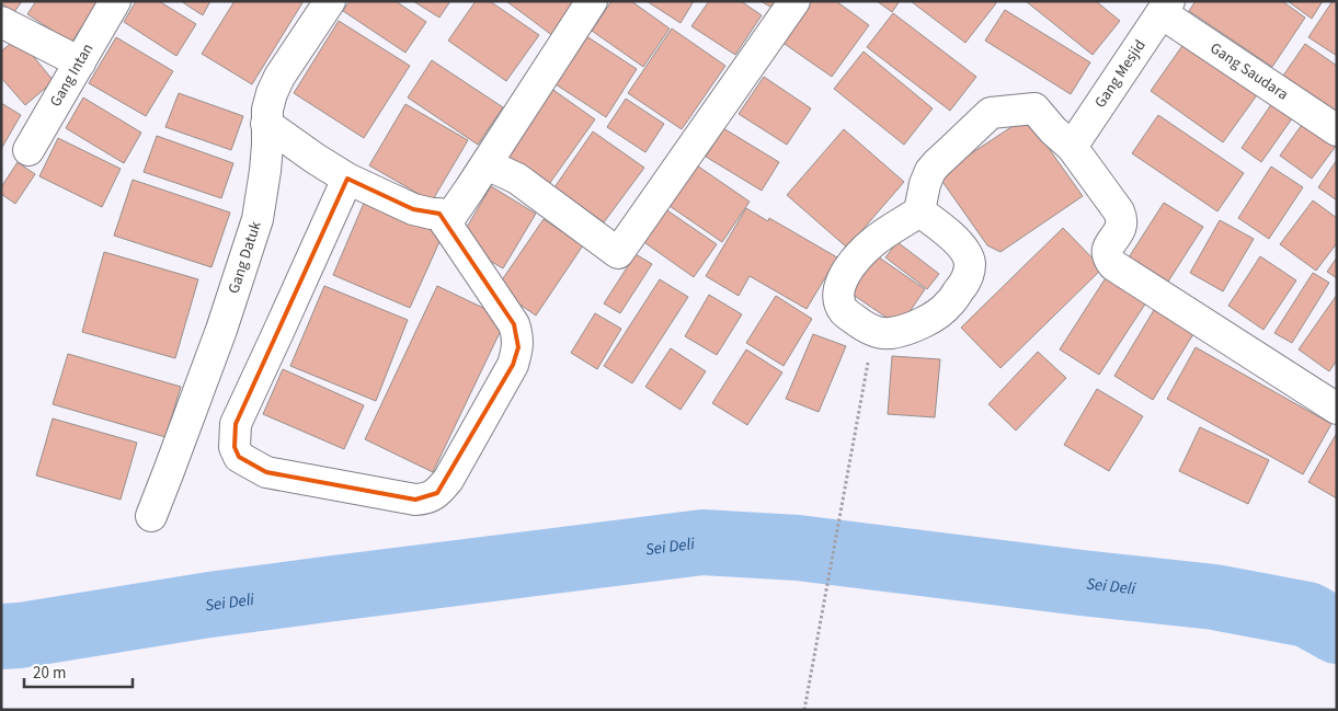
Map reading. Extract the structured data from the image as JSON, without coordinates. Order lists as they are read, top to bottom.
{
  "streets": {
    "street": [
      "Gang Saudara",
      "Gang Mesjid",
      "Gang Intan",
      "Gang Datuk"
    ]
  },
  "crossings": [
    ["Gang Saudara", "Gang Mesjid"]
  ],
  "water": ["Sei Deli"],
  "scale_bar": "20 m"
}
